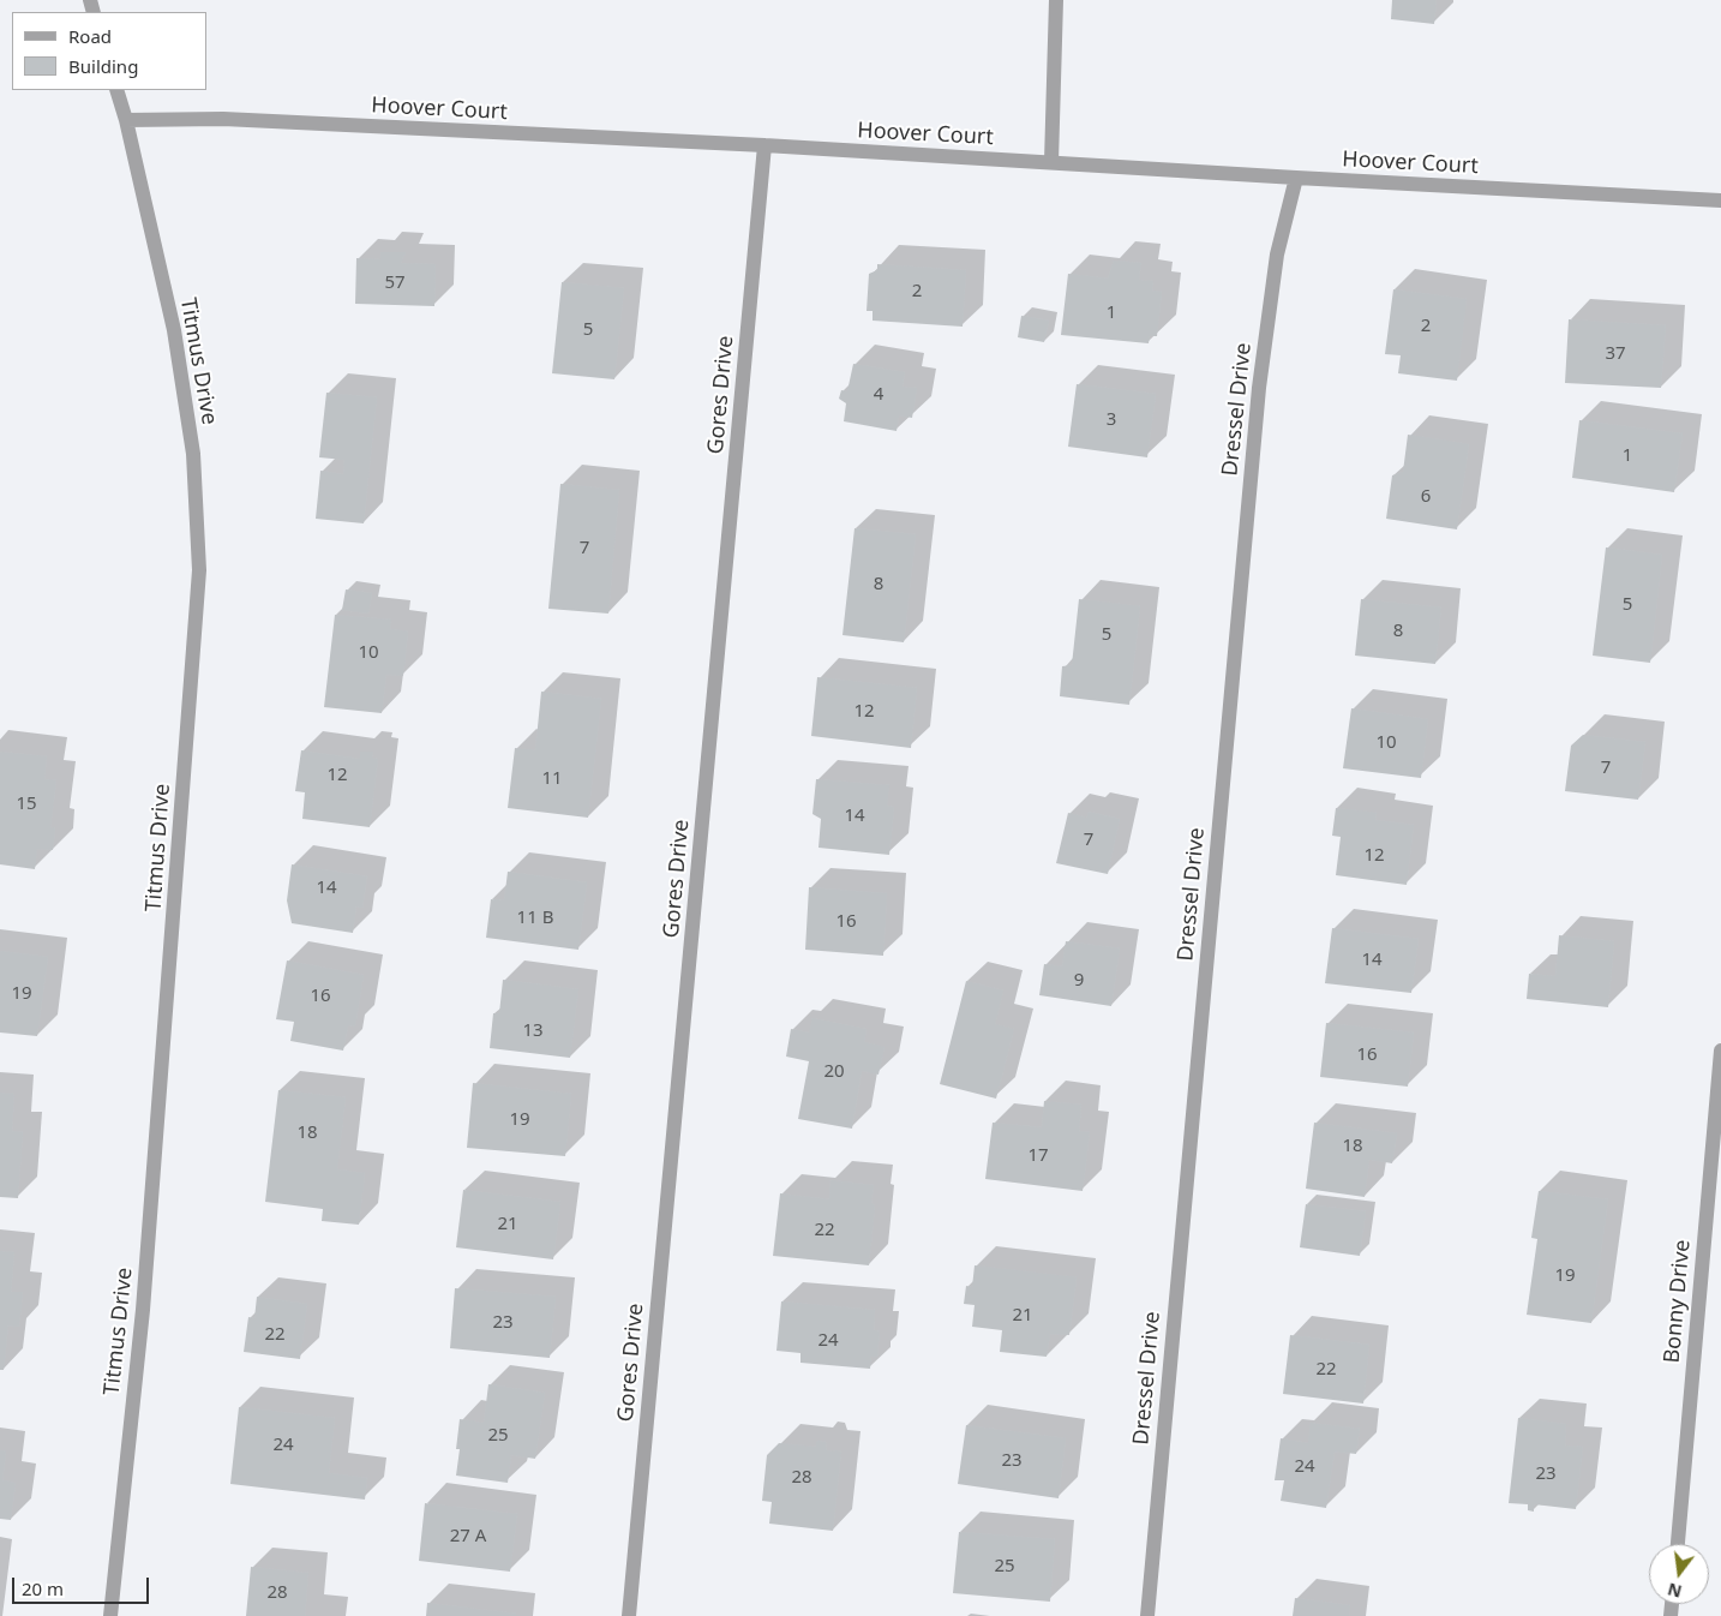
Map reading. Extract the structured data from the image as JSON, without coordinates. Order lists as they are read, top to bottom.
{
  "streets": {
    "street": [
      "Hoover Court",
      "Titmus Drive",
      "Gores Drive",
      "Dressel Drive",
      "Bonny Drive"
    ]
  },
  "crossings": [
    ["Hoover Court", "Titmus Drive"],
    ["Hoover Court", "Gores Drive"],
    ["Hoover Court", "Dressel Drive"]
  ],
  "house_numbers": [
    "57",
    "2",
    "1",
    "2",
    "5",
    "37",
    "4",
    "3",
    "1",
    "6",
    "7",
    "8",
    "5",
    "8",
    "5",
    "10",
    "12",
    "10",
    "7",
    "12",
    "11",
    "15",
    "14",
    "7",
    "12",
    "14",
    "11 B",
    "16",
    "14",
    "9",
    "19",
    "16",
    "13",
    "16",
    "20",
    "19",
    "18",
    "18",
    "17",
    "21",
    "22",
    "19",
    "21",
    "23",
    "22",
    "24",
    "22",
    "25",
    "24",
    "23",
    "24",
    "23",
    "28",
    "27 A",
    "25",
    "28"
  ],
  "legend": ["Road", "Building"],
  "scale_bar": "20 m",
  "north": "bottom"
}
